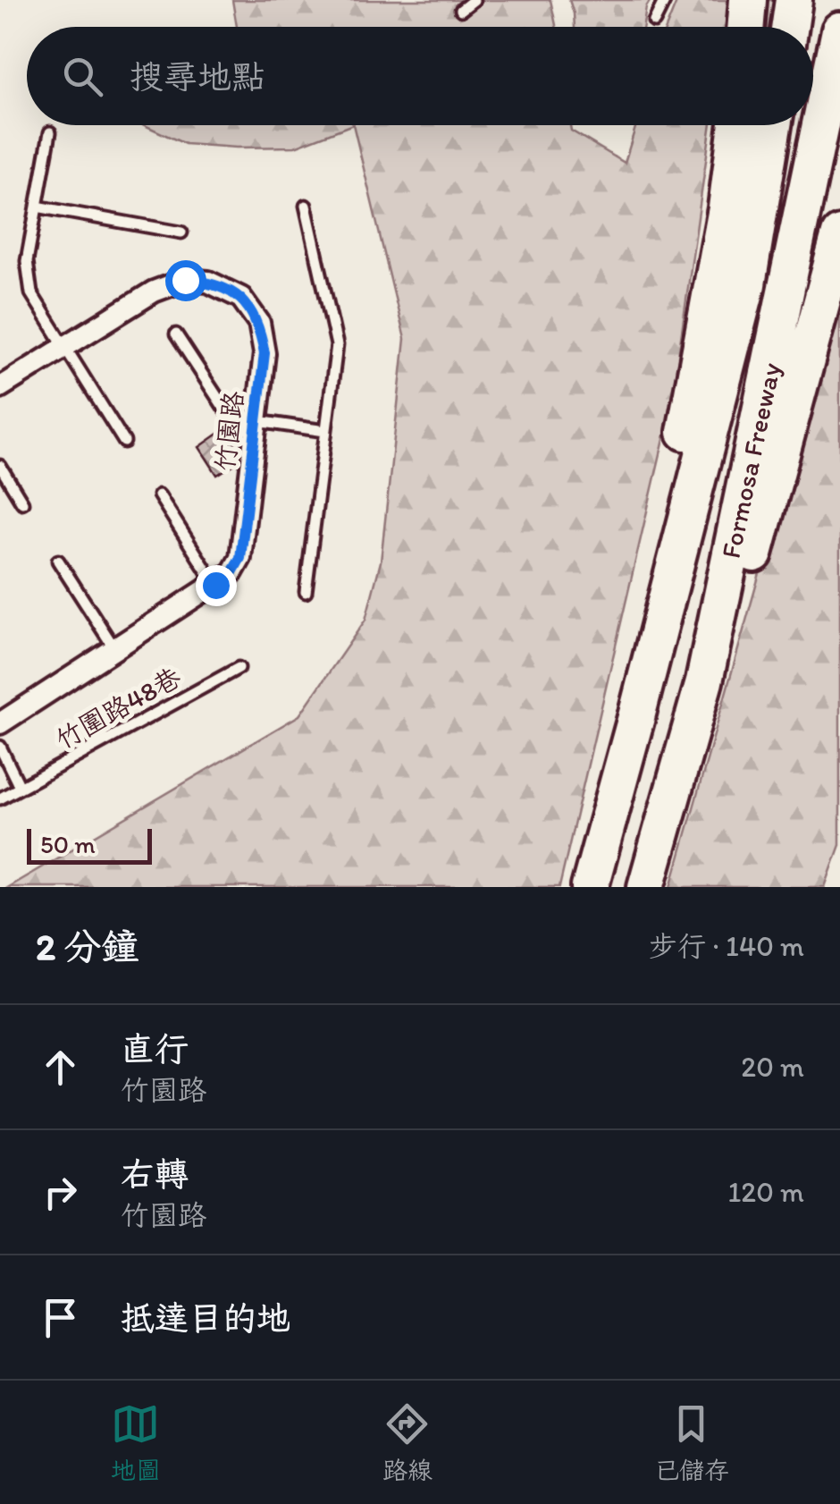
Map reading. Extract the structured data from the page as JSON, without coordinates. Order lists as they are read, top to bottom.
{
  "streets": {
    "highway": ["Formosa Freeway"],
    "street": ["竹園路"],
    "lane": ["竹圍路48巷"]
  },
  "scale_bar": "50 m",
  "page": {
    "search": "搜尋地點",
    "scale": "50 m",
    "heading": ["2 分鐘", "步行 · 140 m"],
    "list": [
      ["直行", "竹園路", "20 m"],
      ["右轉", "竹園路", "120 m"],
      "抵達目的地"
    ],
    "nav": ["地圖", "路線", "已儲存"]
  }
}
